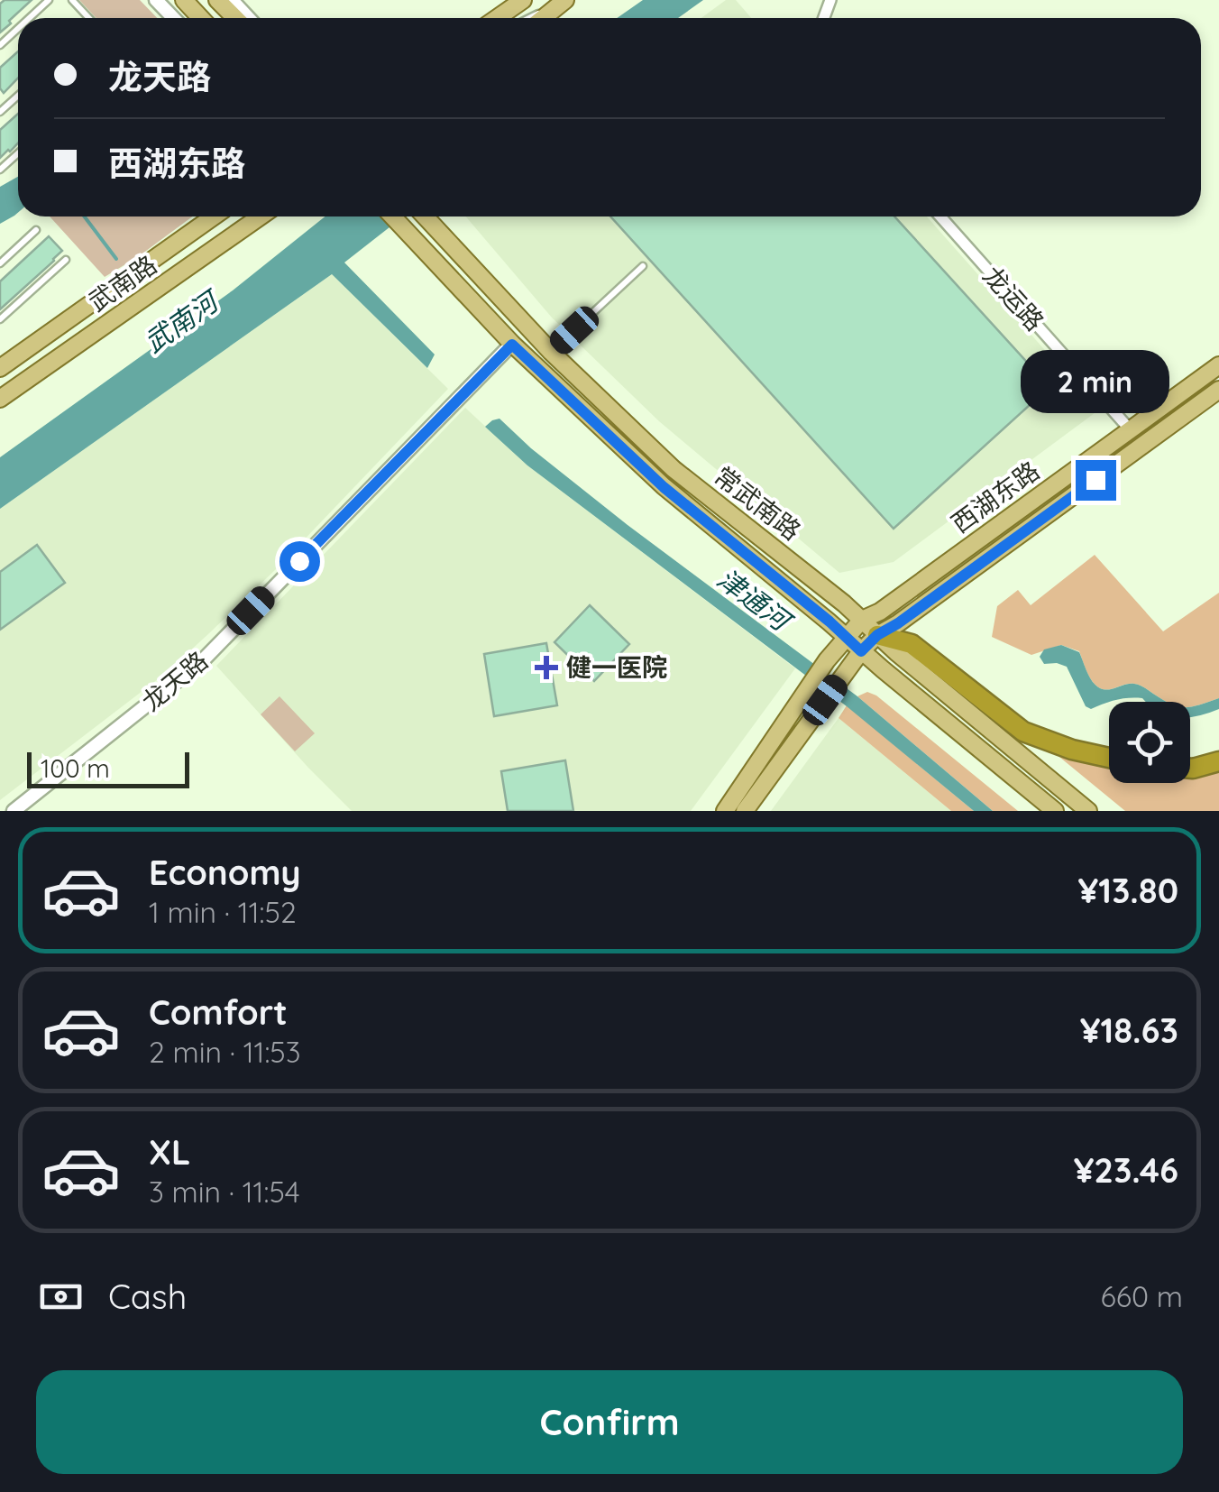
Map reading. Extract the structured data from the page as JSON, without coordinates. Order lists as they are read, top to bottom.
{
  "streets": {
    "main road": ["武南路", "西湖东路", "常武南路"],
    "street": ["龙运路", "龙天路"]
  },
  "crossings": [
    ["龙运路", "西湖东路"],
    ["西湖东路", "常武南路"],
    ["常武南路", "龙天路"]
  ],
  "water": ["武南河", "津通河"],
  "places": {
    "health": ["健一医院"]
  },
  "scale_bar": "100 m",
  "page": {
    "banner": ["龙天路", "西湖东路"],
    "bubble": "2 min",
    "scale": "100 m",
    "list": [
      {
        "name": "Economy",
        "note": "1 min · 11:52",
        "value": "¥13.80"
      },
      {
        "name": "Comfort",
        "note": "2 min · 11:53",
        "value": "¥18.63"
      },
      {
        "name": "XL",
        "note": "3 min · 11:54",
        "value": "¥23.46"
      }
    ],
    "pay": ["Cash", "660 m"],
    "buttons": "Confirm"
  }
}
